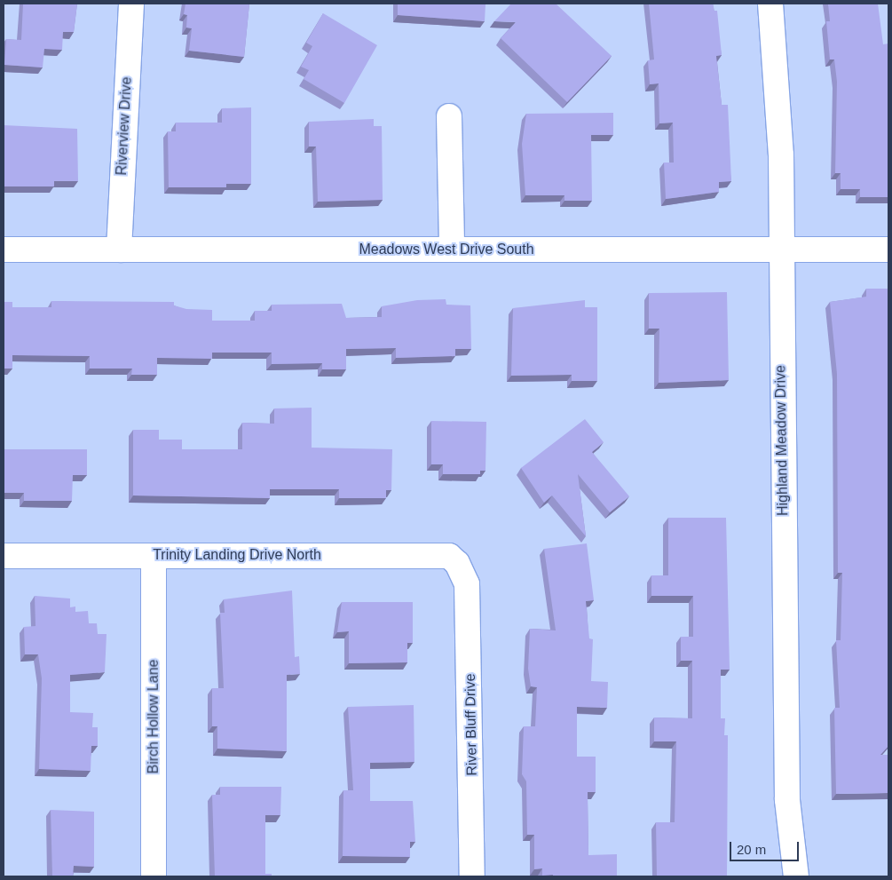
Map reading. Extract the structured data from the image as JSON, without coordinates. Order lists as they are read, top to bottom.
{
  "streets": {
    "street": [
      "Riverview Drive",
      "Meadows West Drive South",
      "Highland Meadow Drive",
      "Trinity Landing Drive North",
      "Birch Hollow Lane",
      "River Bluff Drive"
    ]
  },
  "crossings": [
    ["Riverview Drive", "Meadows West Drive South"],
    ["Meadows West Drive South", "Highland Meadow Drive"],
    ["Trinity Landing Drive North", "Birch Hollow Lane"],
    ["Trinity Landing Drive North", "River Bluff Drive"]
  ],
  "scale_bar": "20 m"
}
